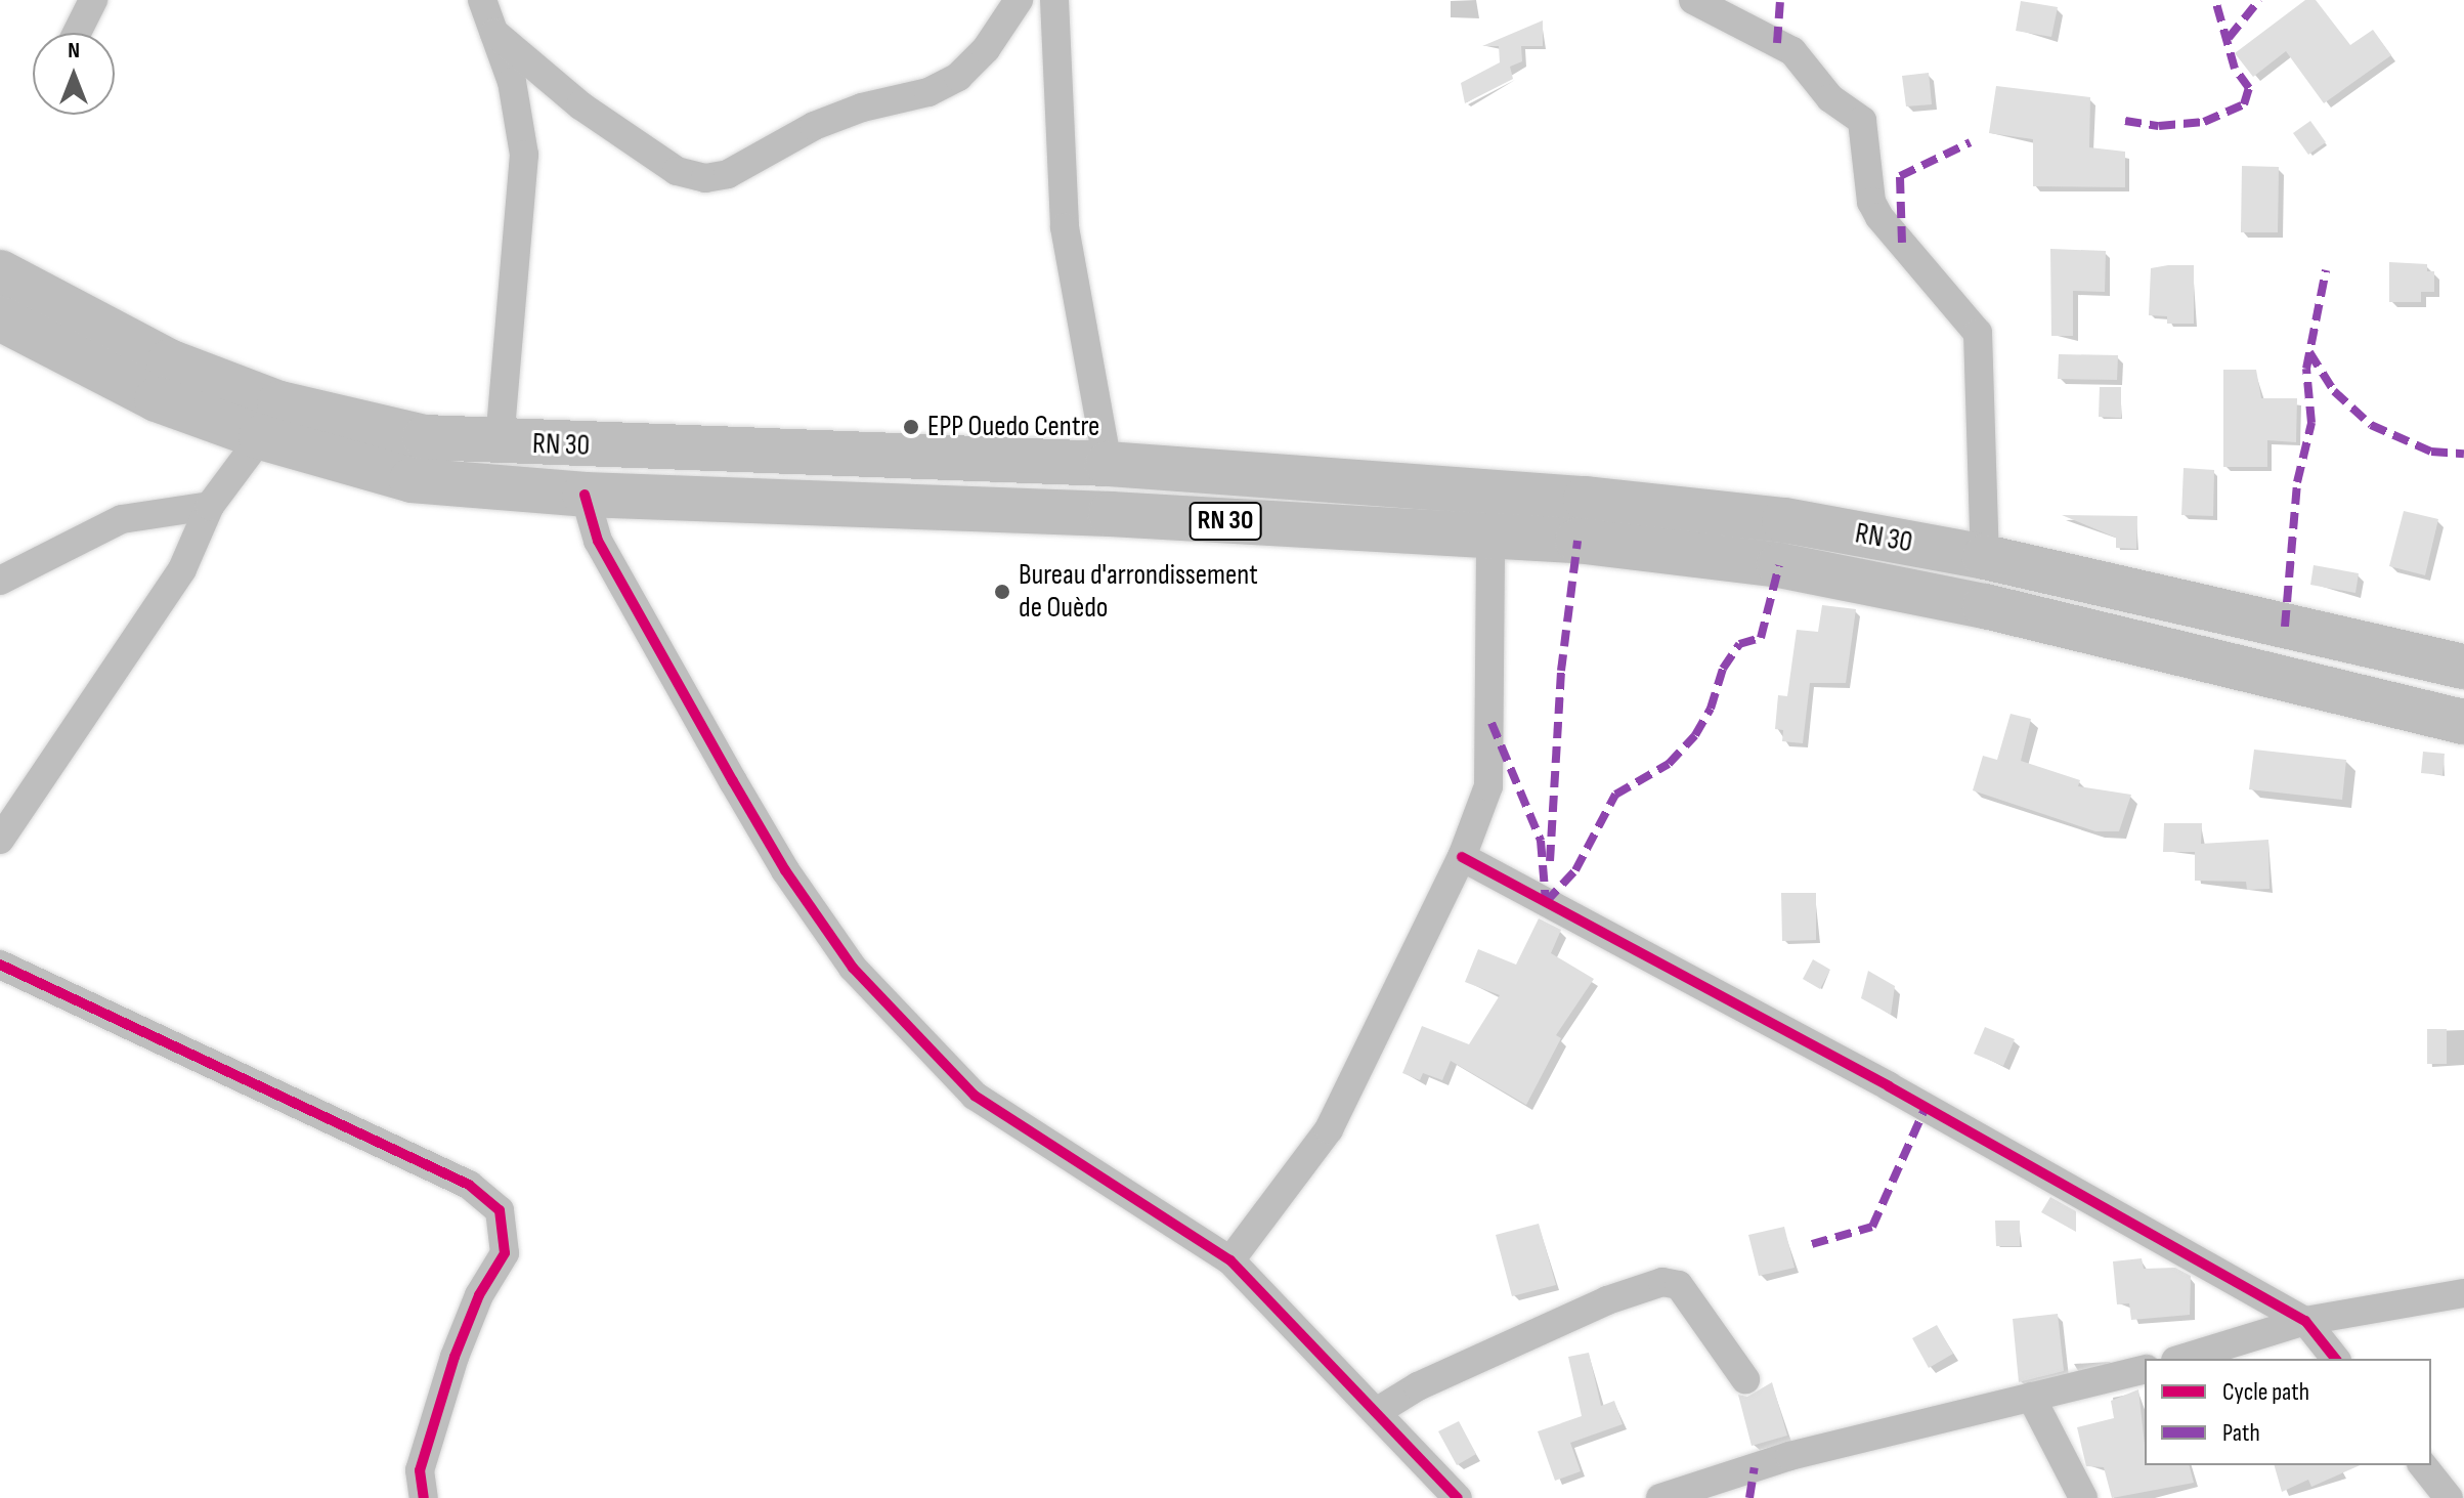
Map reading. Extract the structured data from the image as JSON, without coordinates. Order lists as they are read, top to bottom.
{
  "streets": {
    "main road": ["RN 30"]
  },
  "places": ["EPP Ouedo Centre", "Bureau d'arrondissement de Ouèdo"],
  "legend": ["Cycle path", "Path"],
  "north": "top"
}
